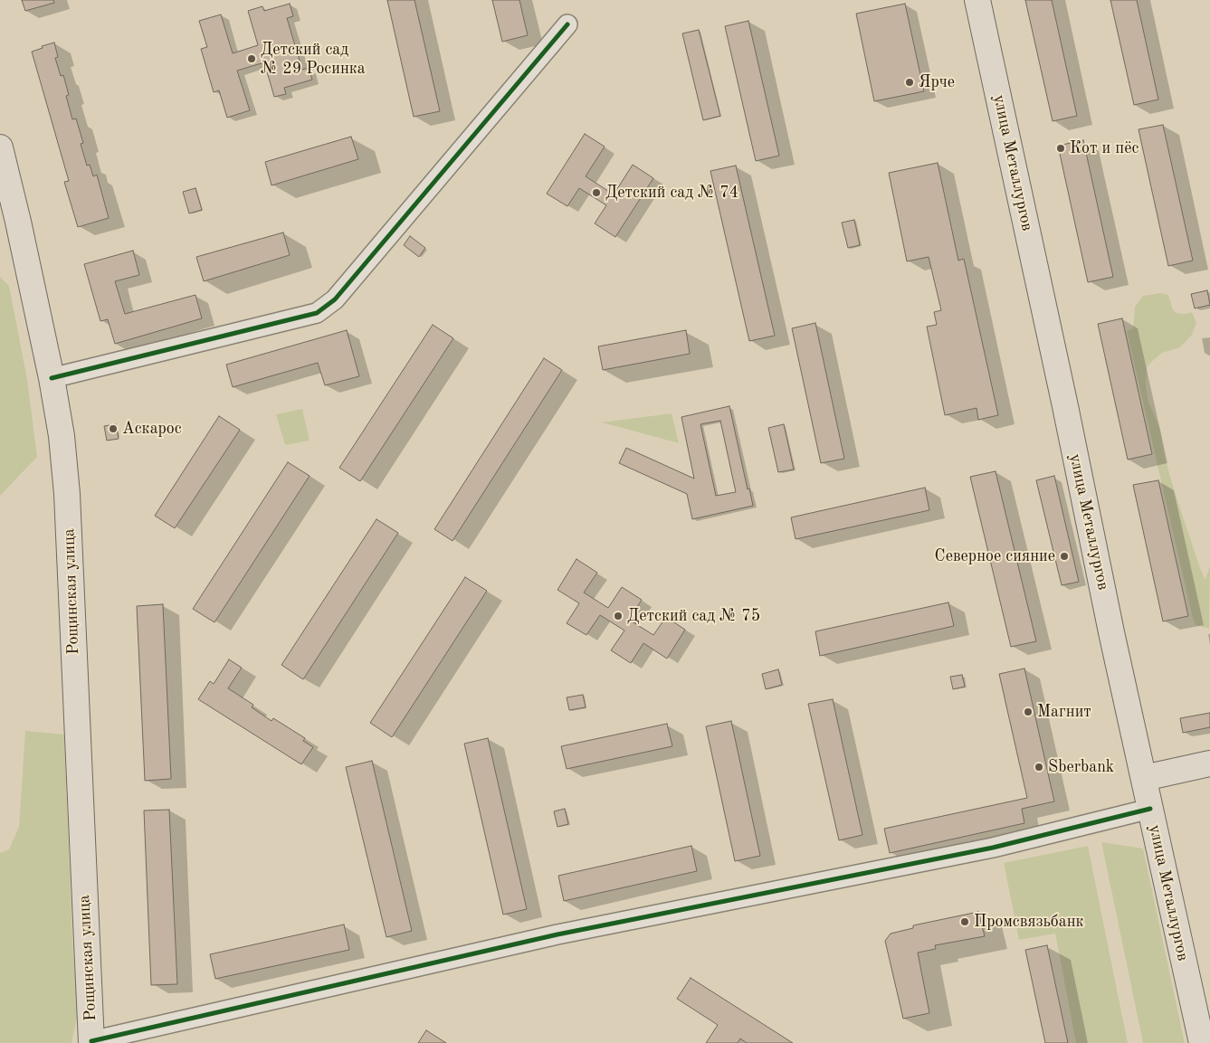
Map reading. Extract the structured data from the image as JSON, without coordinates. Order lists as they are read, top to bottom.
{
  "streets": {
    "main road": ["улица Металлургов", "Рощинская улица"]
  },
  "places": [
    "Детский сад № 29 Росинка",
    "Ярче",
    "Кот и пёс",
    "Детский сад № 74",
    "Аскарос",
    "Северное сияние",
    "Детский сад № 75",
    "Магнит",
    "Sberbank",
    "Промсвязьбанк"
  ]
}
